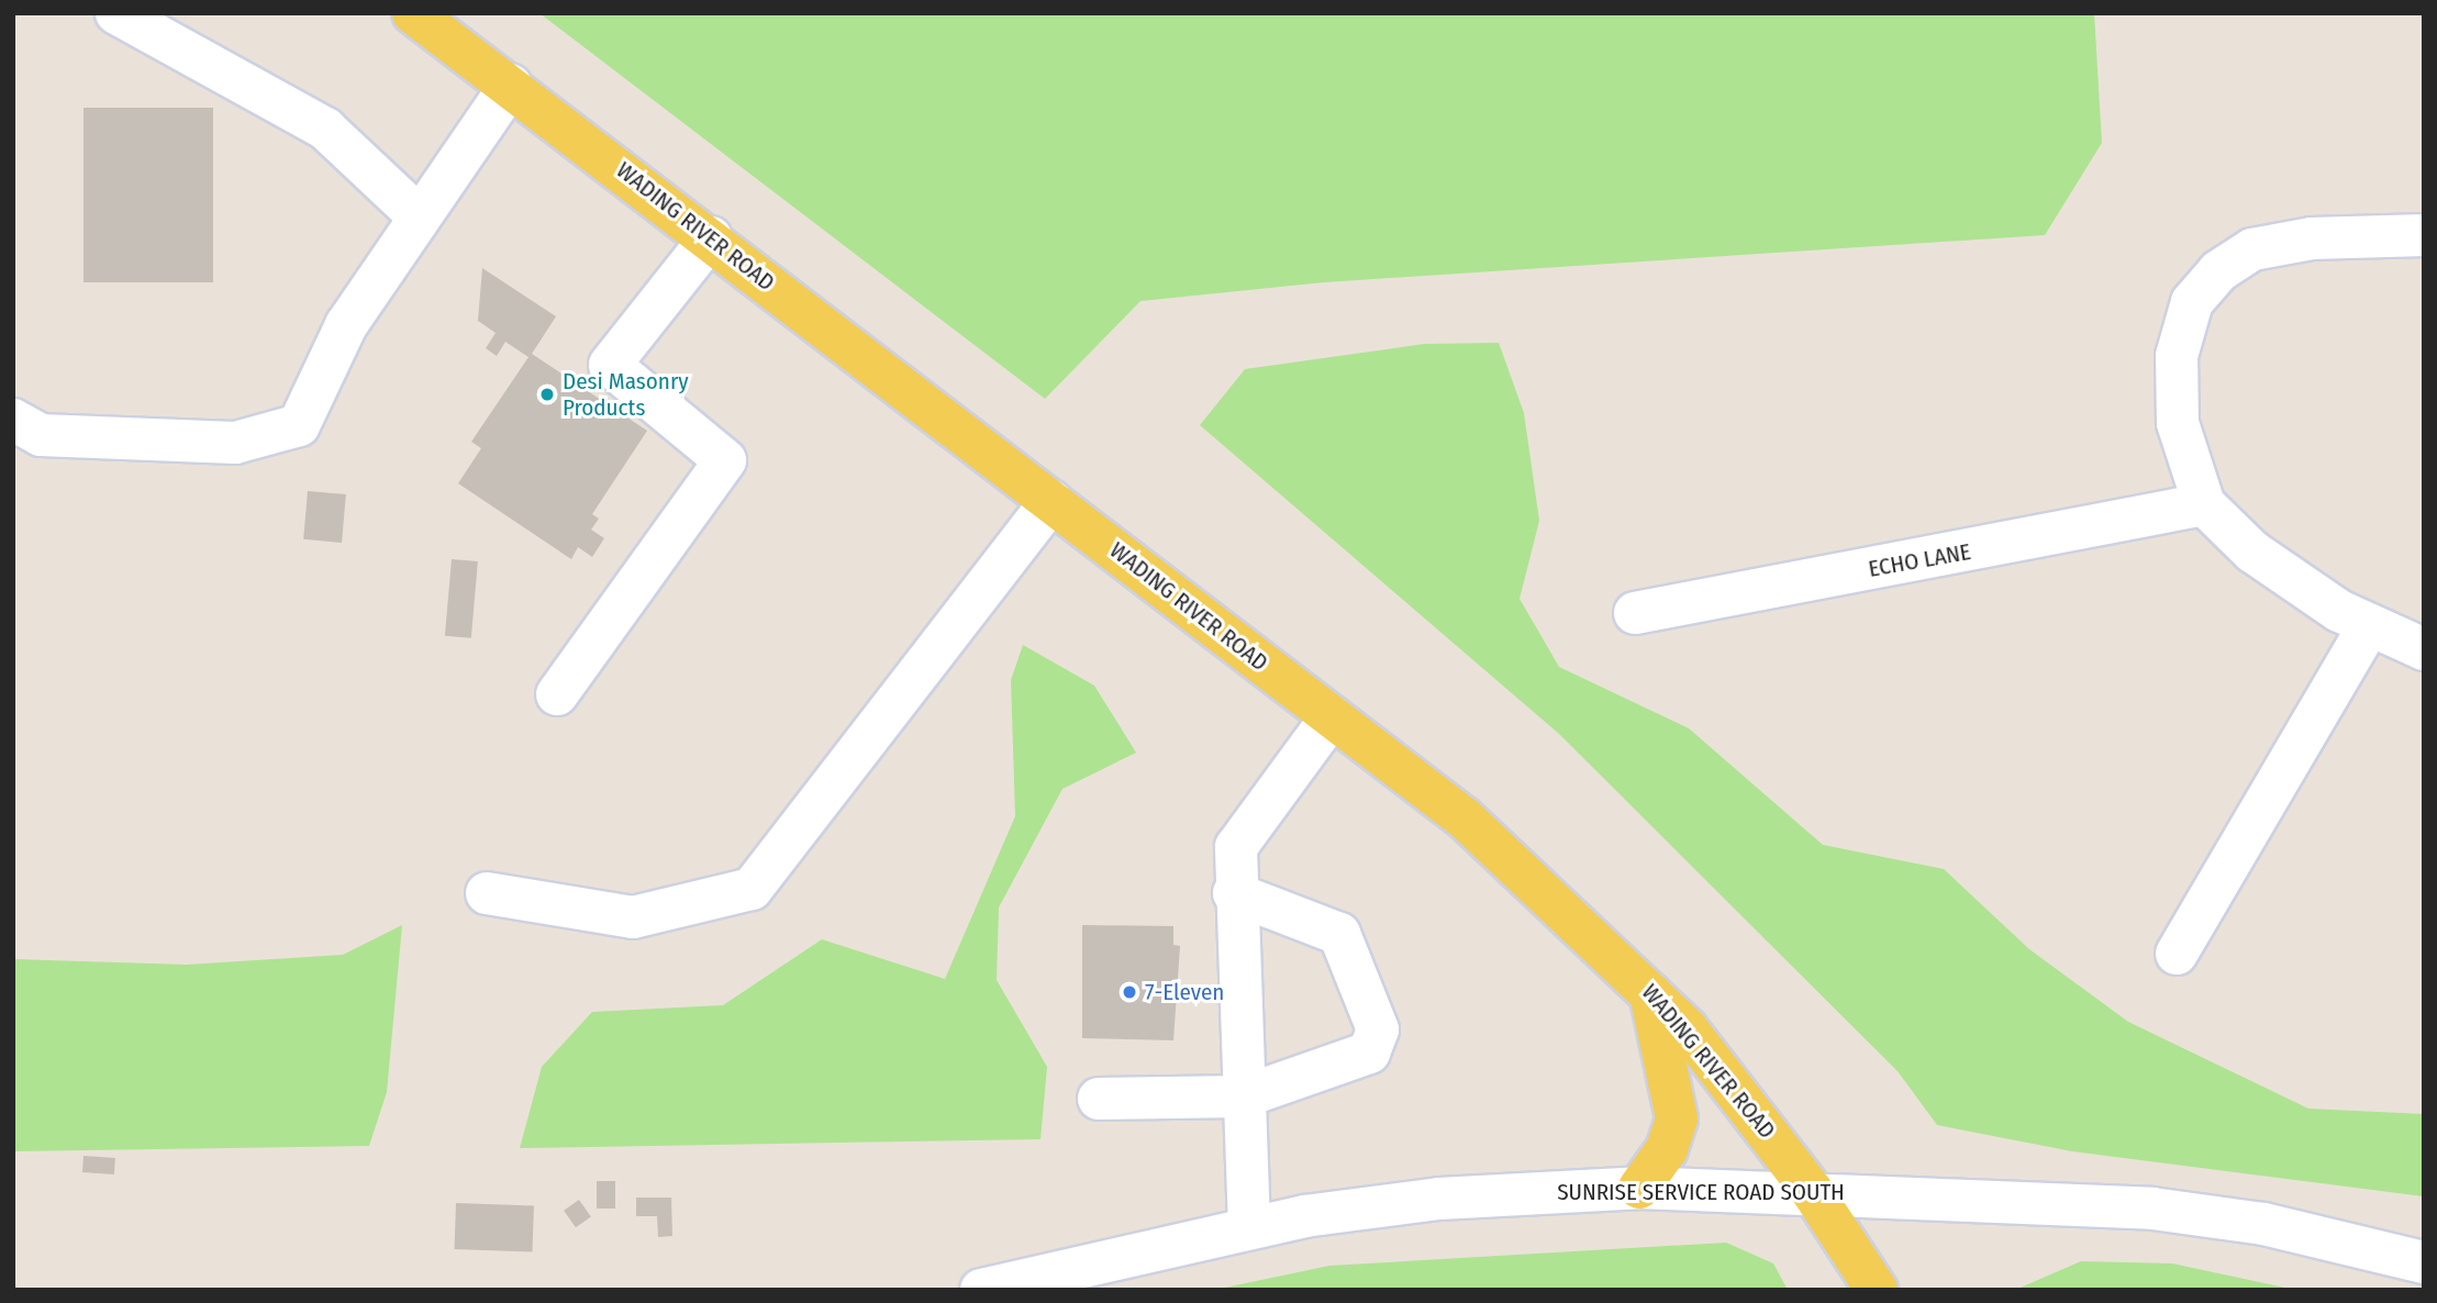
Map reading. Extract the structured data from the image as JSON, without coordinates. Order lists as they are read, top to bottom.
{
  "streets": {
    "main road": ["WADING RIVER ROAD"],
    "street": ["ECHO LANE", "SUNRISE SERVICE ROAD SOUTH"]
  },
  "crossings": [
    ["WADING RIVER ROAD", "SUNRISE SERVICE ROAD SOUTH"]
  ],
  "places": ["Desi Masonry Products", "7-Eleven"]
}
